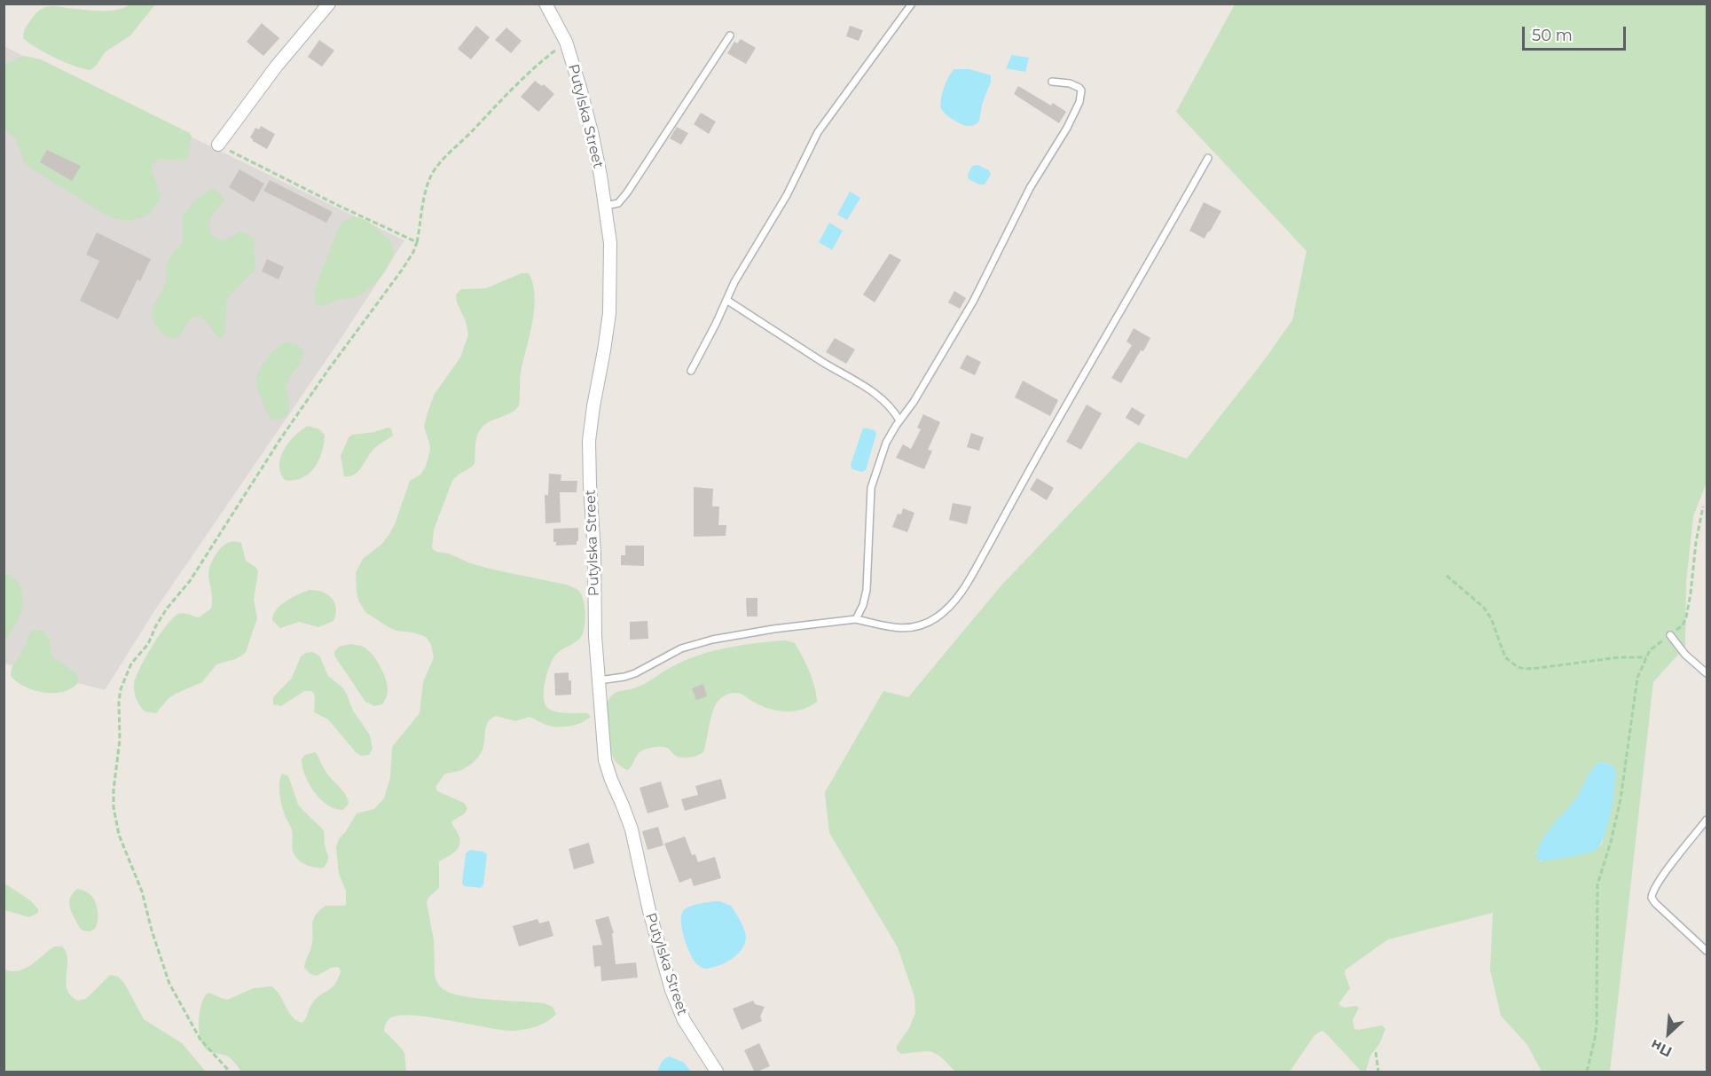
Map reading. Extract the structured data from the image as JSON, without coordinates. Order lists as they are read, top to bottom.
{
  "streets": {
    "street": ["Putylska Street"]
  },
  "scale_bar": "50 m",
  "north": "bottom left"
}
